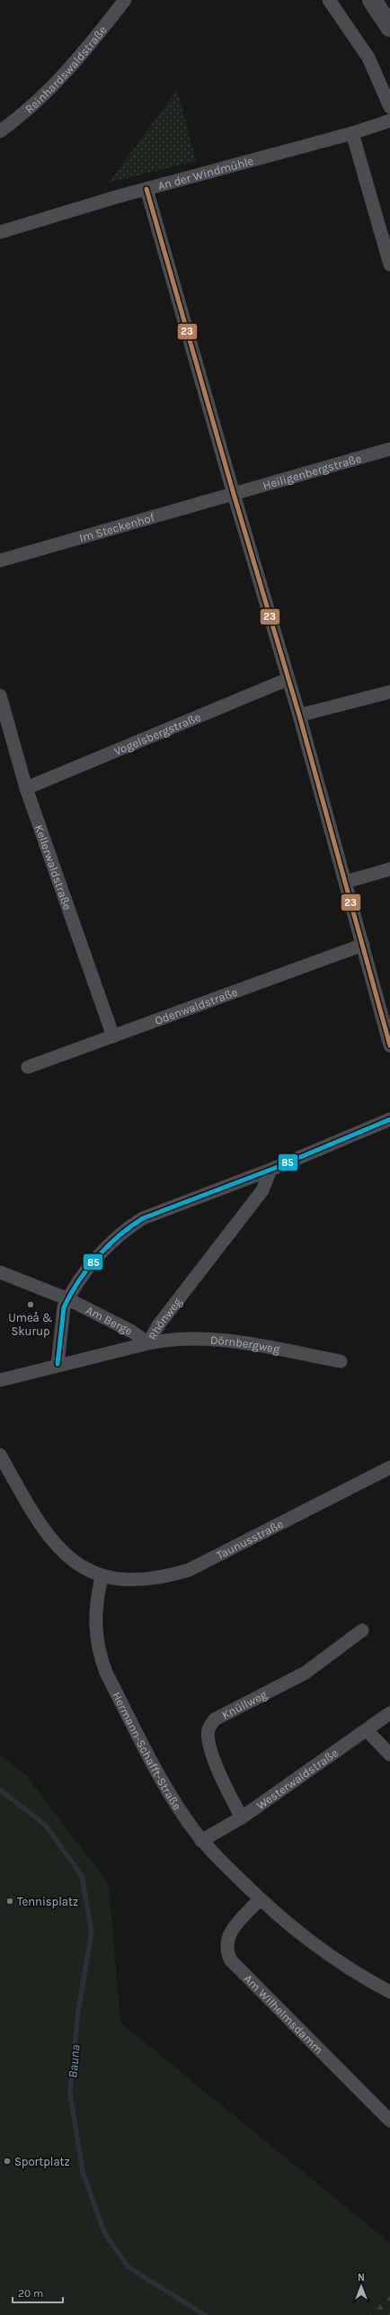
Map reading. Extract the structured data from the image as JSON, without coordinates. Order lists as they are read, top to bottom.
{
  "streets": {
    "street": [
      "Reinhardswaldstraße",
      "An der Windmühle",
      "Heiligenbergstraße",
      "Im Steckenhof",
      "Vogelsbergstraße",
      "Kellerwaldstraße",
      "Odenwaldstraße",
      "Rhönweg",
      "Am Berge",
      "Dörnbergweg",
      "Taunusstraße",
      "Knüllweg",
      "Hermann-Schafft-Straße",
      "Westerwaldstraße",
      "Am Wilhelmsdamm"
    ]
  },
  "crossings": [
    ["Heiligenbergstraße", "Im Steckenhof"],
    ["Vogelsbergstraße", "Kellerwaldstraße"],
    ["Kellerwaldstraße", "Odenwaldstraße"],
    ["Rhönweg", "Am Berge"],
    ["Rhönweg", "Dörnbergweg"],
    ["Am Berge", "Dörnbergweg"],
    ["Taunusstraße", "Hermann-Schafft-Straße"],
    ["Knüllweg", "Westerwaldstraße"],
    ["Hermann-Schafft-Straße", "Westerwaldstraße"],
    ["Hermann-Schafft-Straße", "Am Wilhelmsdamm"]
  ],
  "water": ["Bauna"],
  "places": ["Umeå & Skurup", "Tennisplatz", "Sportplatz"],
  "lines": ["transit line 23", "transit line 85"],
  "scale_bar": "20 m",
  "north": "top"
}
